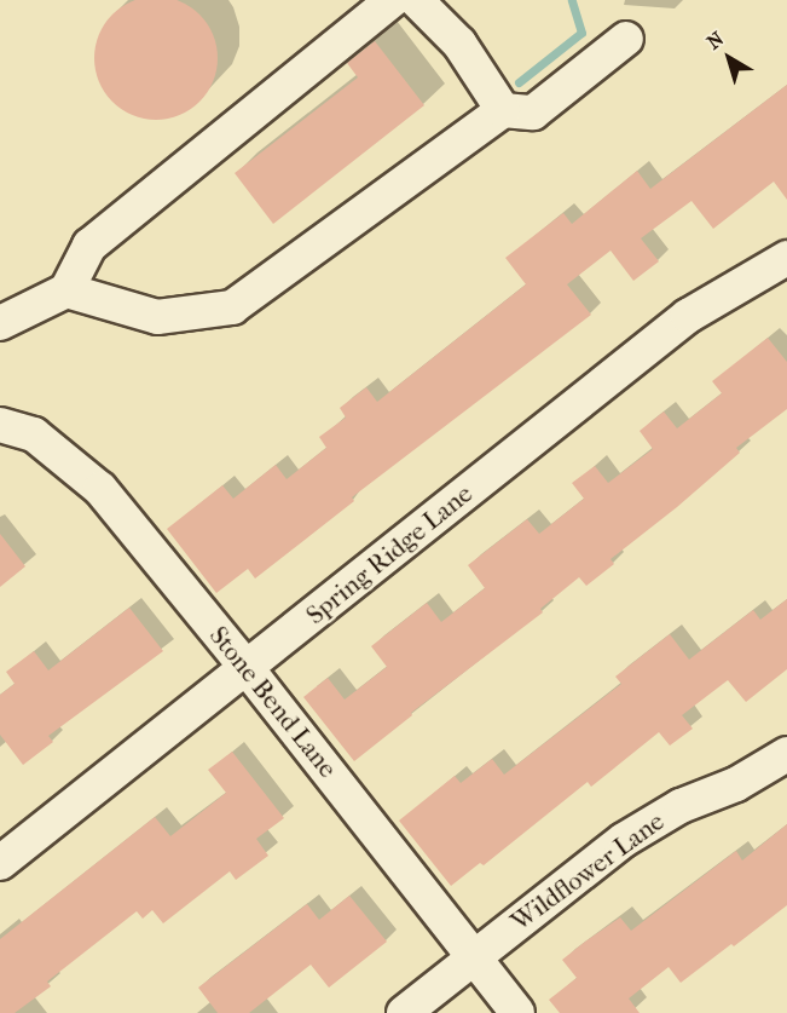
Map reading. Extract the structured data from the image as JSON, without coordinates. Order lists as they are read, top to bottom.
{
  "streets": {
    "street": ["Spring Ridge Lane", "Stone Bend Lane", "Wildflower Lane"]
  },
  "crossings": [
    ["Spring Ridge Lane", "Stone Bend Lane"],
    ["Stone Bend Lane", "Wildflower Lane"]
  ],
  "north": "top left"
}
